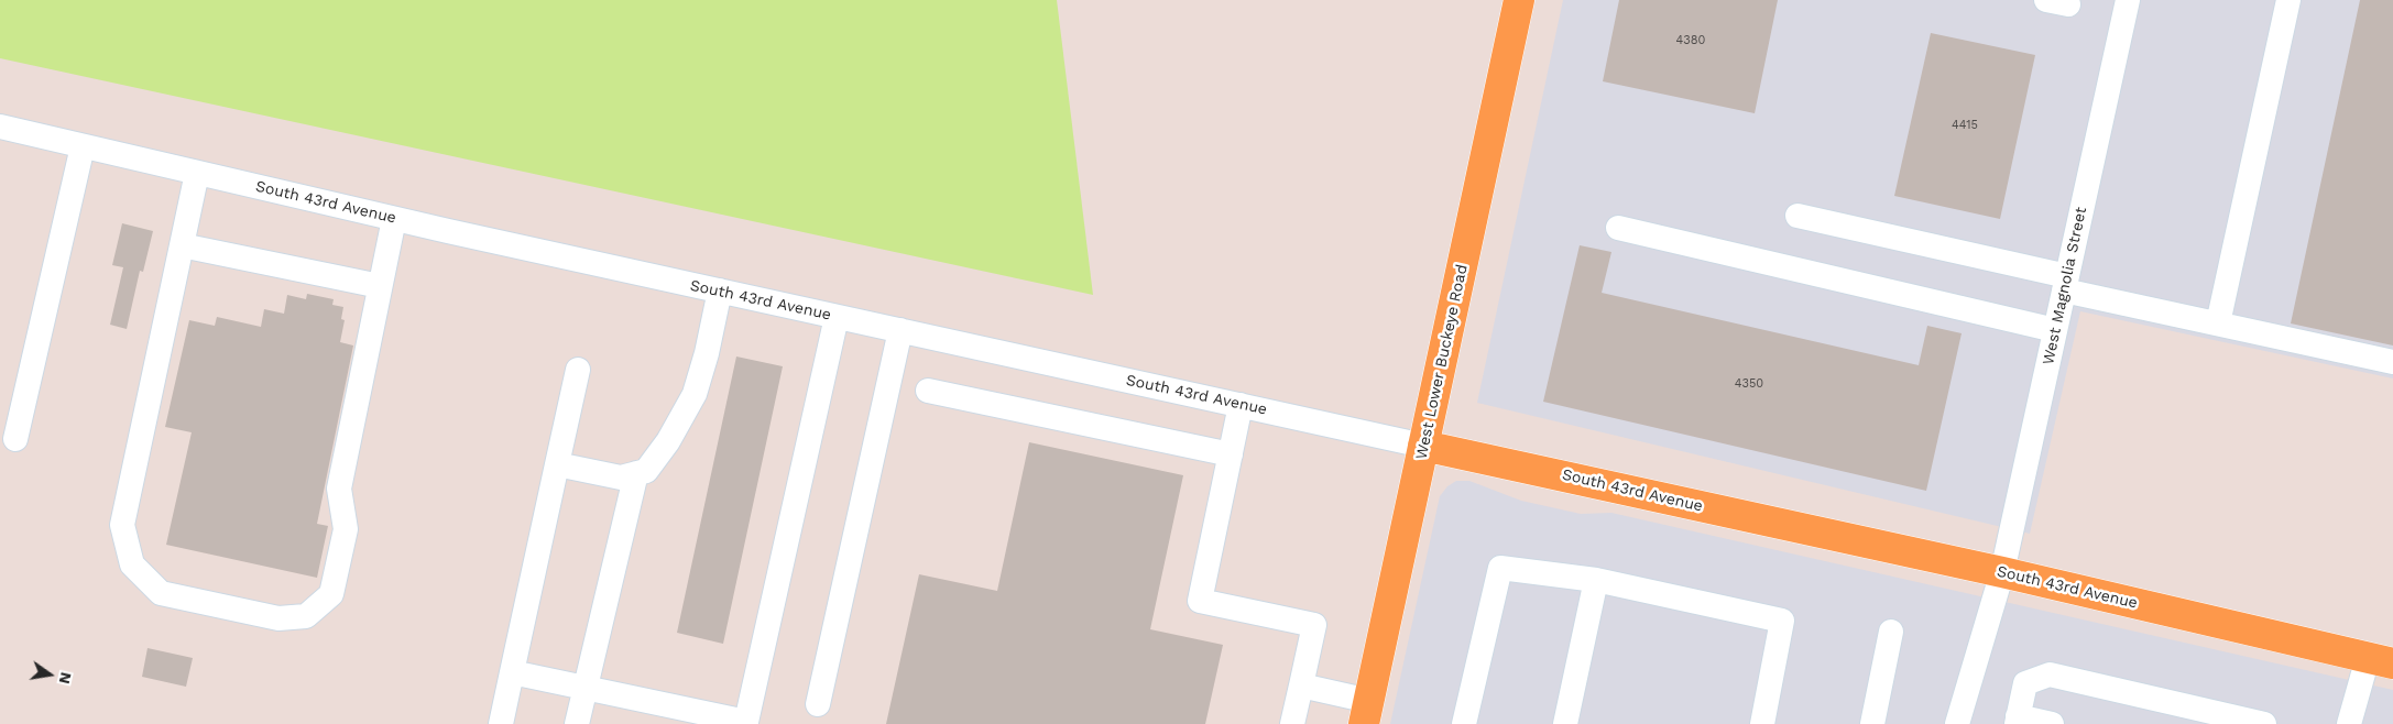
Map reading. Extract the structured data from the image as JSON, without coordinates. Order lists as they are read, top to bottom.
{
  "streets": {
    "main road": ["South 43rd Avenue", "West Lower Buckeye Road"],
    "street": ["West Magnolia Street"]
  },
  "crossings": [
    ["South 43rd Avenue", "West Magnolia Street"],
    ["South 43rd Avenue", "West Lower Buckeye Road"]
  ],
  "house_numbers": ["4380", "4415", "4350"],
  "north": "right"
}
